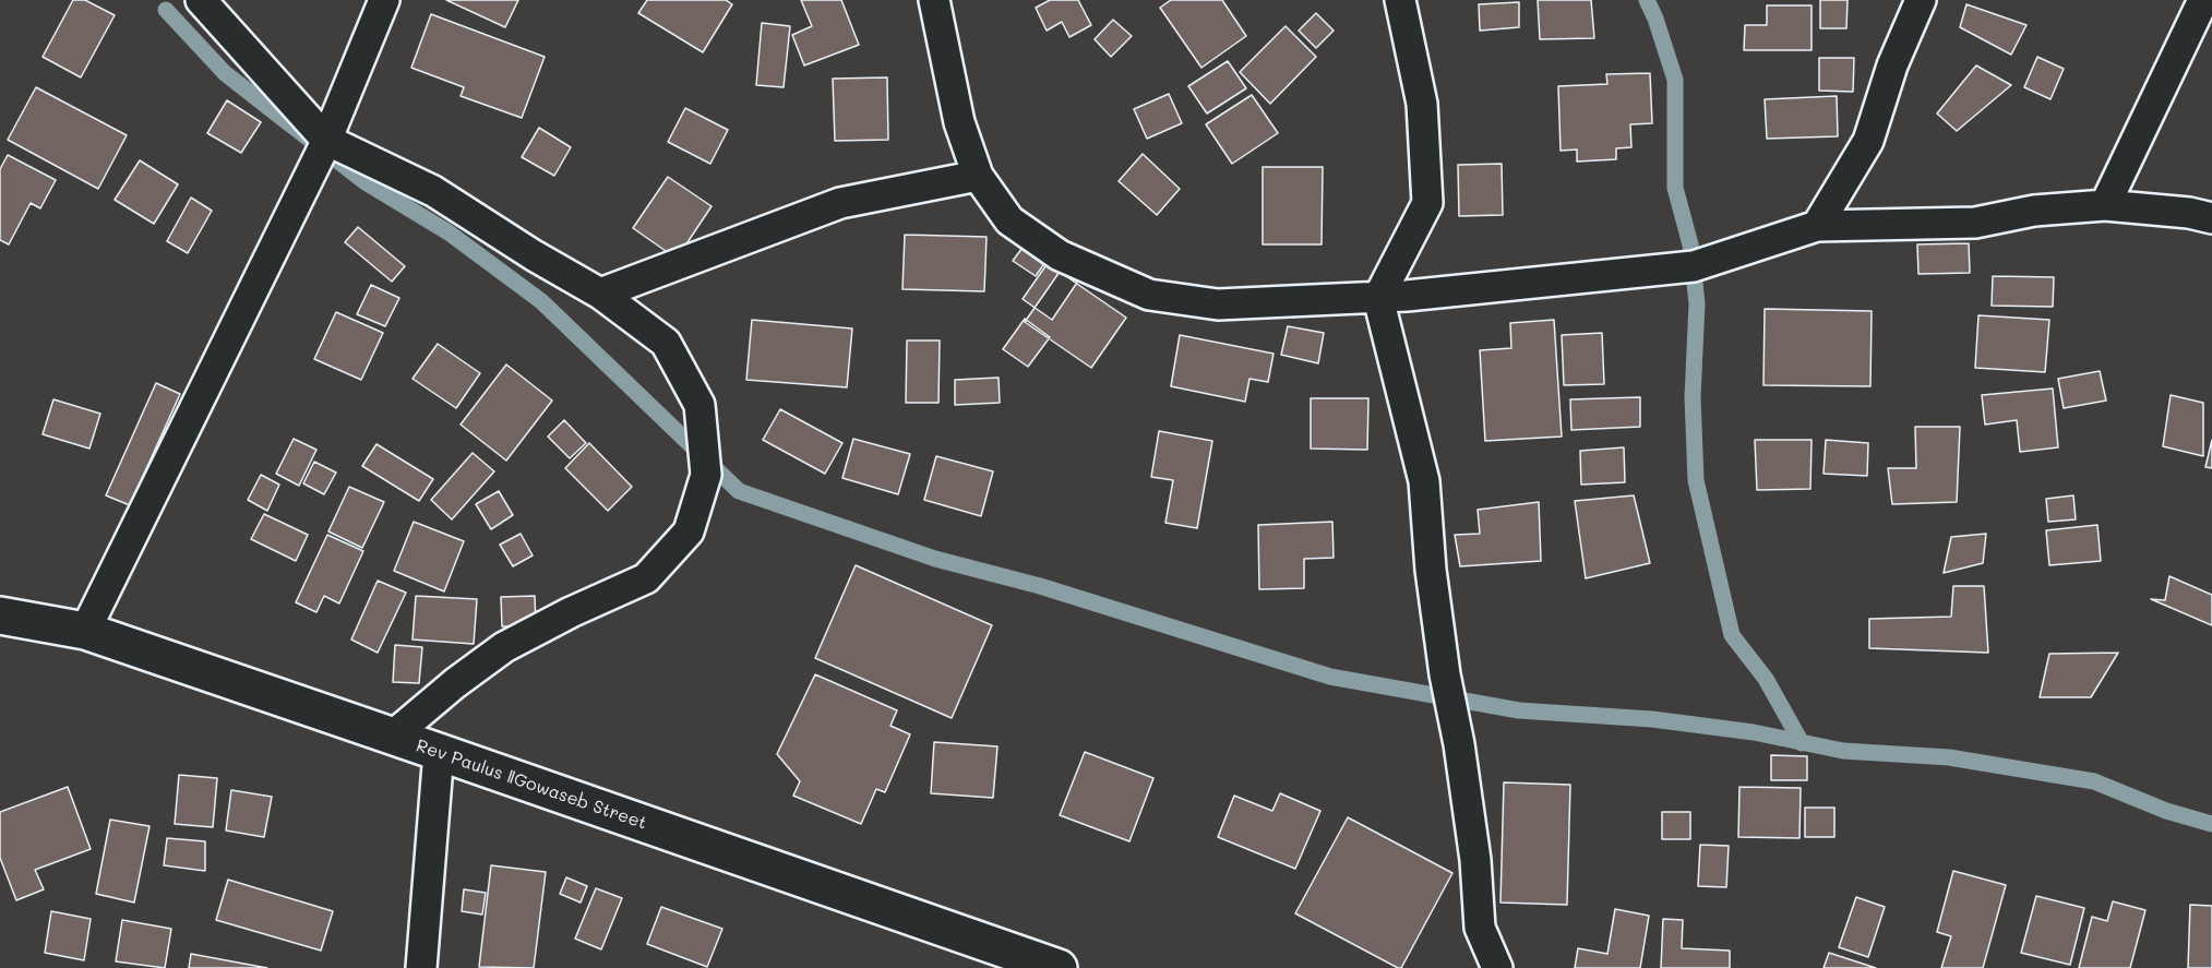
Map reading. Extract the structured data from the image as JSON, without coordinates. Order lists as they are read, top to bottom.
{
  "streets": {
    "street": ["Rev Paulus ǁGowaseb Street"]
  }
}
